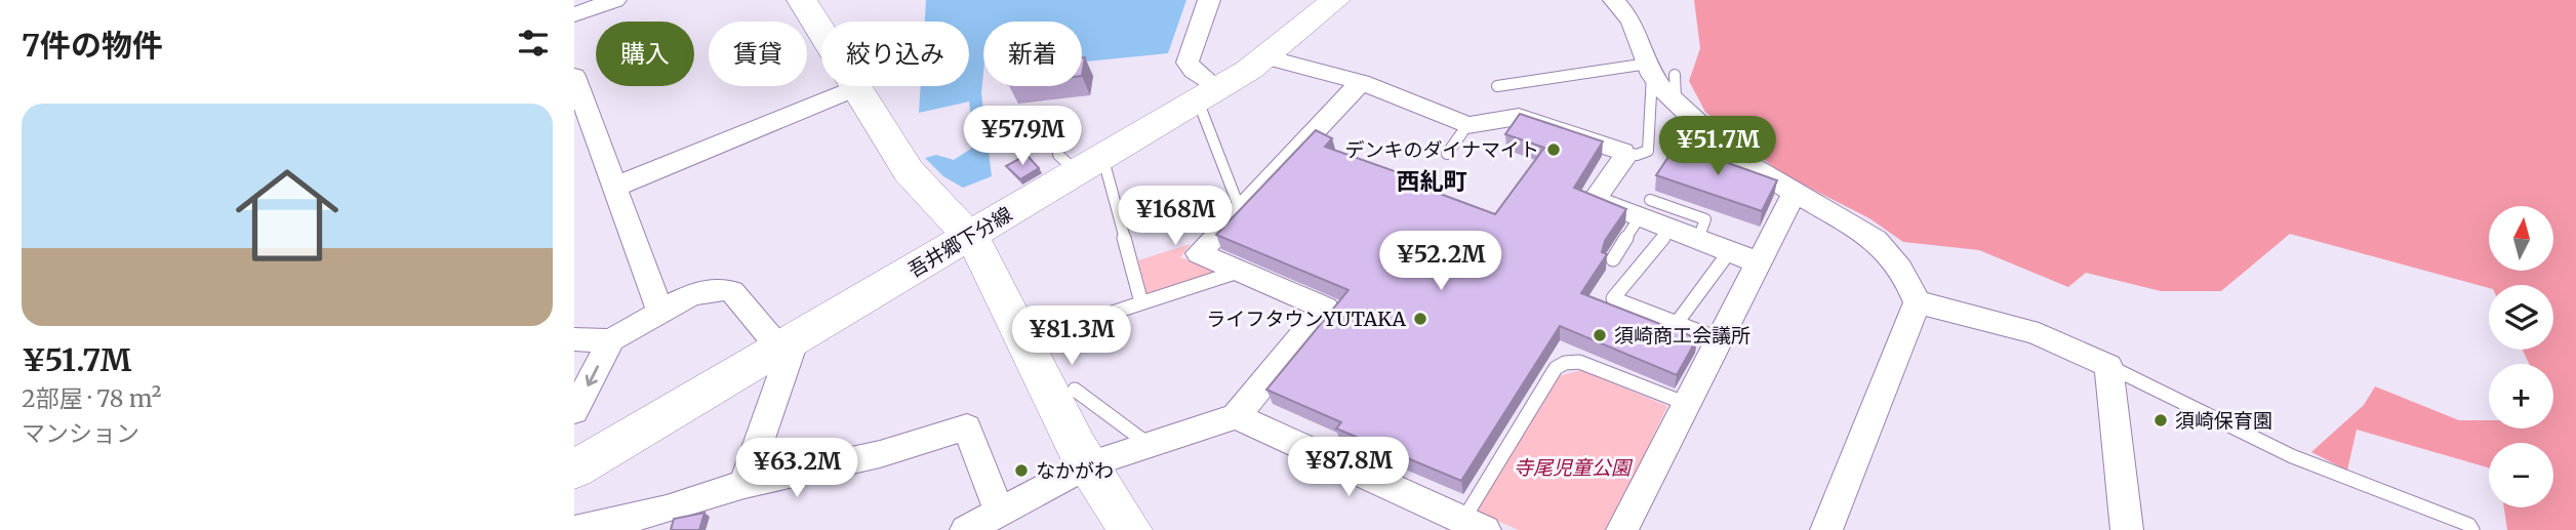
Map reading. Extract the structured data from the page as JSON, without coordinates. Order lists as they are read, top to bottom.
{
  "streets": {
    "main road": ["吾井郷下分線"]
  },
  "districts": ["西糺町"],
  "parks": ["寺尾児童公園"],
  "places": [
    "デンキのダイナマイト",
    "ライフタウンYUTAKA",
    "須崎商工会議所",
    "須崎保育園",
    "なかがわ"
  ],
  "north": "top",
  "page": {
    "heading": "7件の物件",
    "chip": [
      "購入",
      "賃貸",
      "絞り込み",
      "新着"
    ],
    "list": [
      {
        "name": "¥51.7M",
        "note": "2部屋 · 78 m² · マンション"
      }
    ],
    "price": [
      "¥57.9M",
      "¥51.7M",
      "¥168M",
      "¥52.2M",
      "¥81.3M",
      "¥87.8M",
      "¥63.2M"
    ],
    "map_buttons": ["+", "−"]
  }
}
